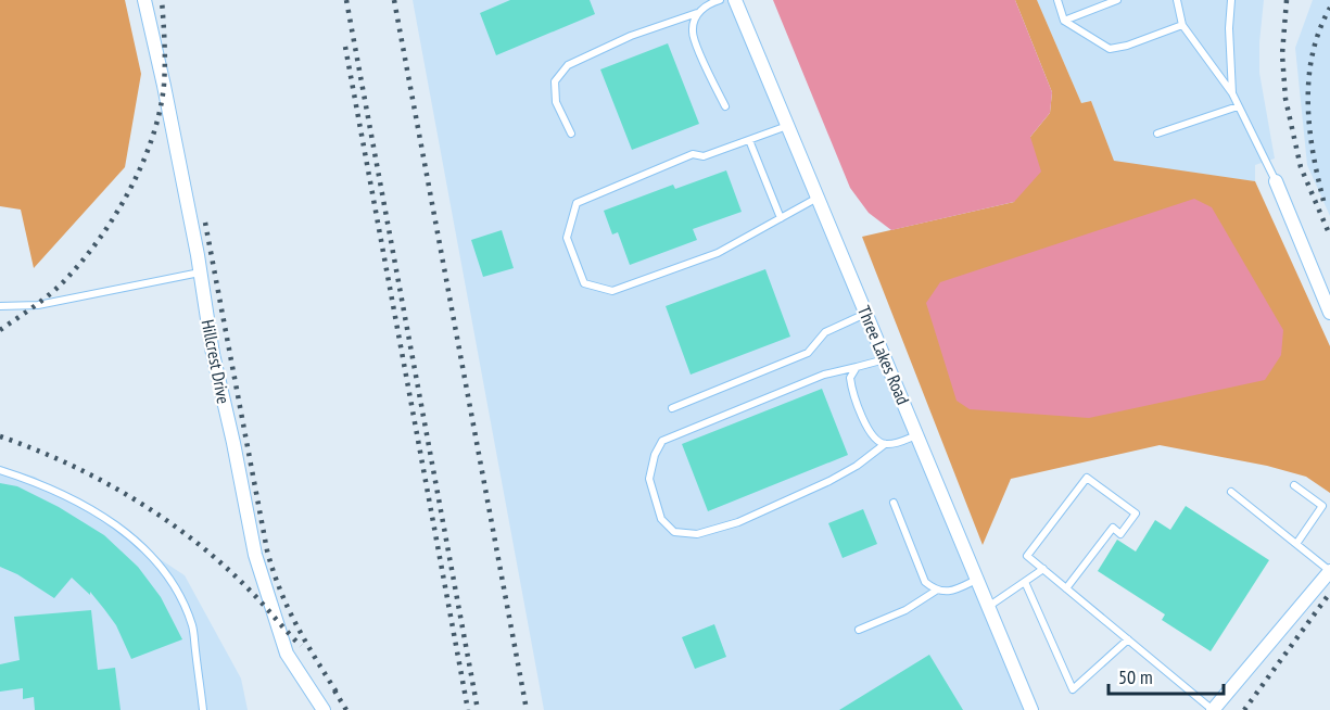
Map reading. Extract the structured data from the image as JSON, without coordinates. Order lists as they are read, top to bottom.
{
  "streets": {
    "street": ["Three Lakes Road", "Hillcrest Drive"]
  },
  "scale_bar": "50 m"
}
